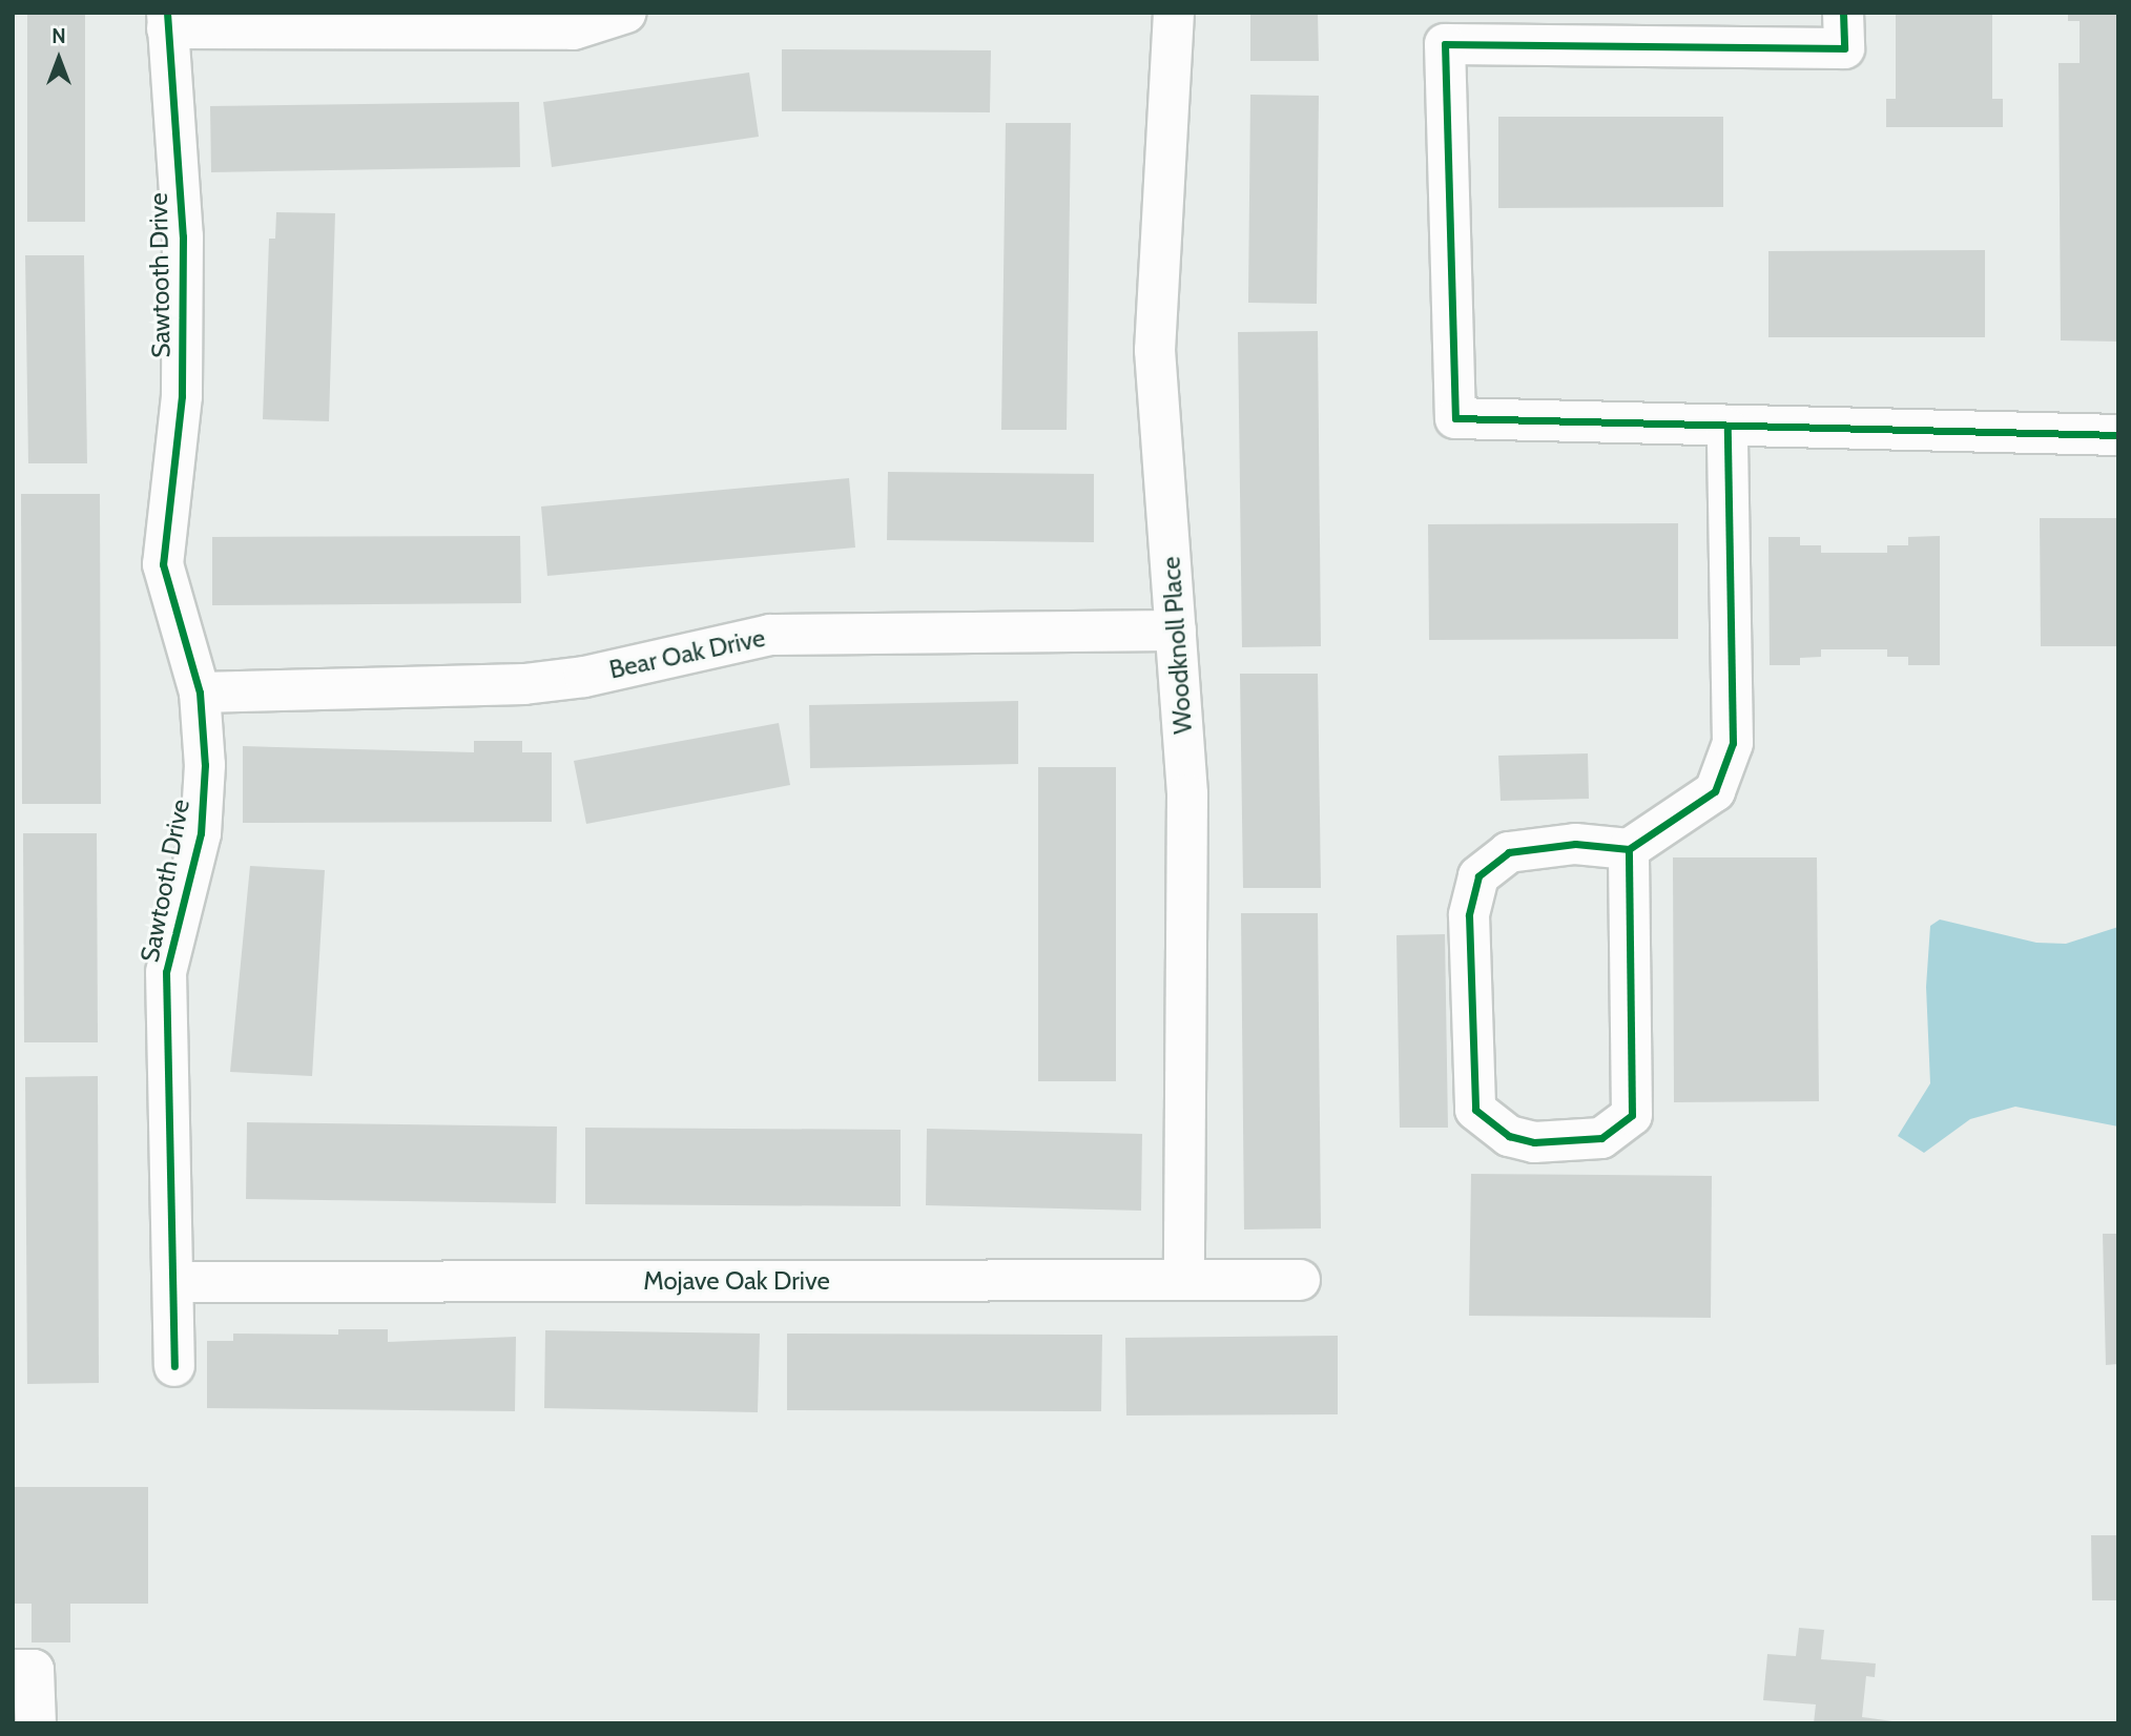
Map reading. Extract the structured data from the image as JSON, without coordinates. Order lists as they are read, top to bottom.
{
  "streets": {
    "street": [
      "Sawtooth Drive",
      "Woodknoll Place",
      "Bear Oak Drive",
      "Mojave Oak Drive"
    ]
  },
  "crossings": [
    ["Sawtooth Drive", "Bear Oak Drive"],
    ["Sawtooth Drive", "Mojave Oak Drive"],
    ["Woodknoll Place", "Bear Oak Drive"],
    ["Woodknoll Place", "Mojave Oak Drive"]
  ],
  "north": "top"
}
